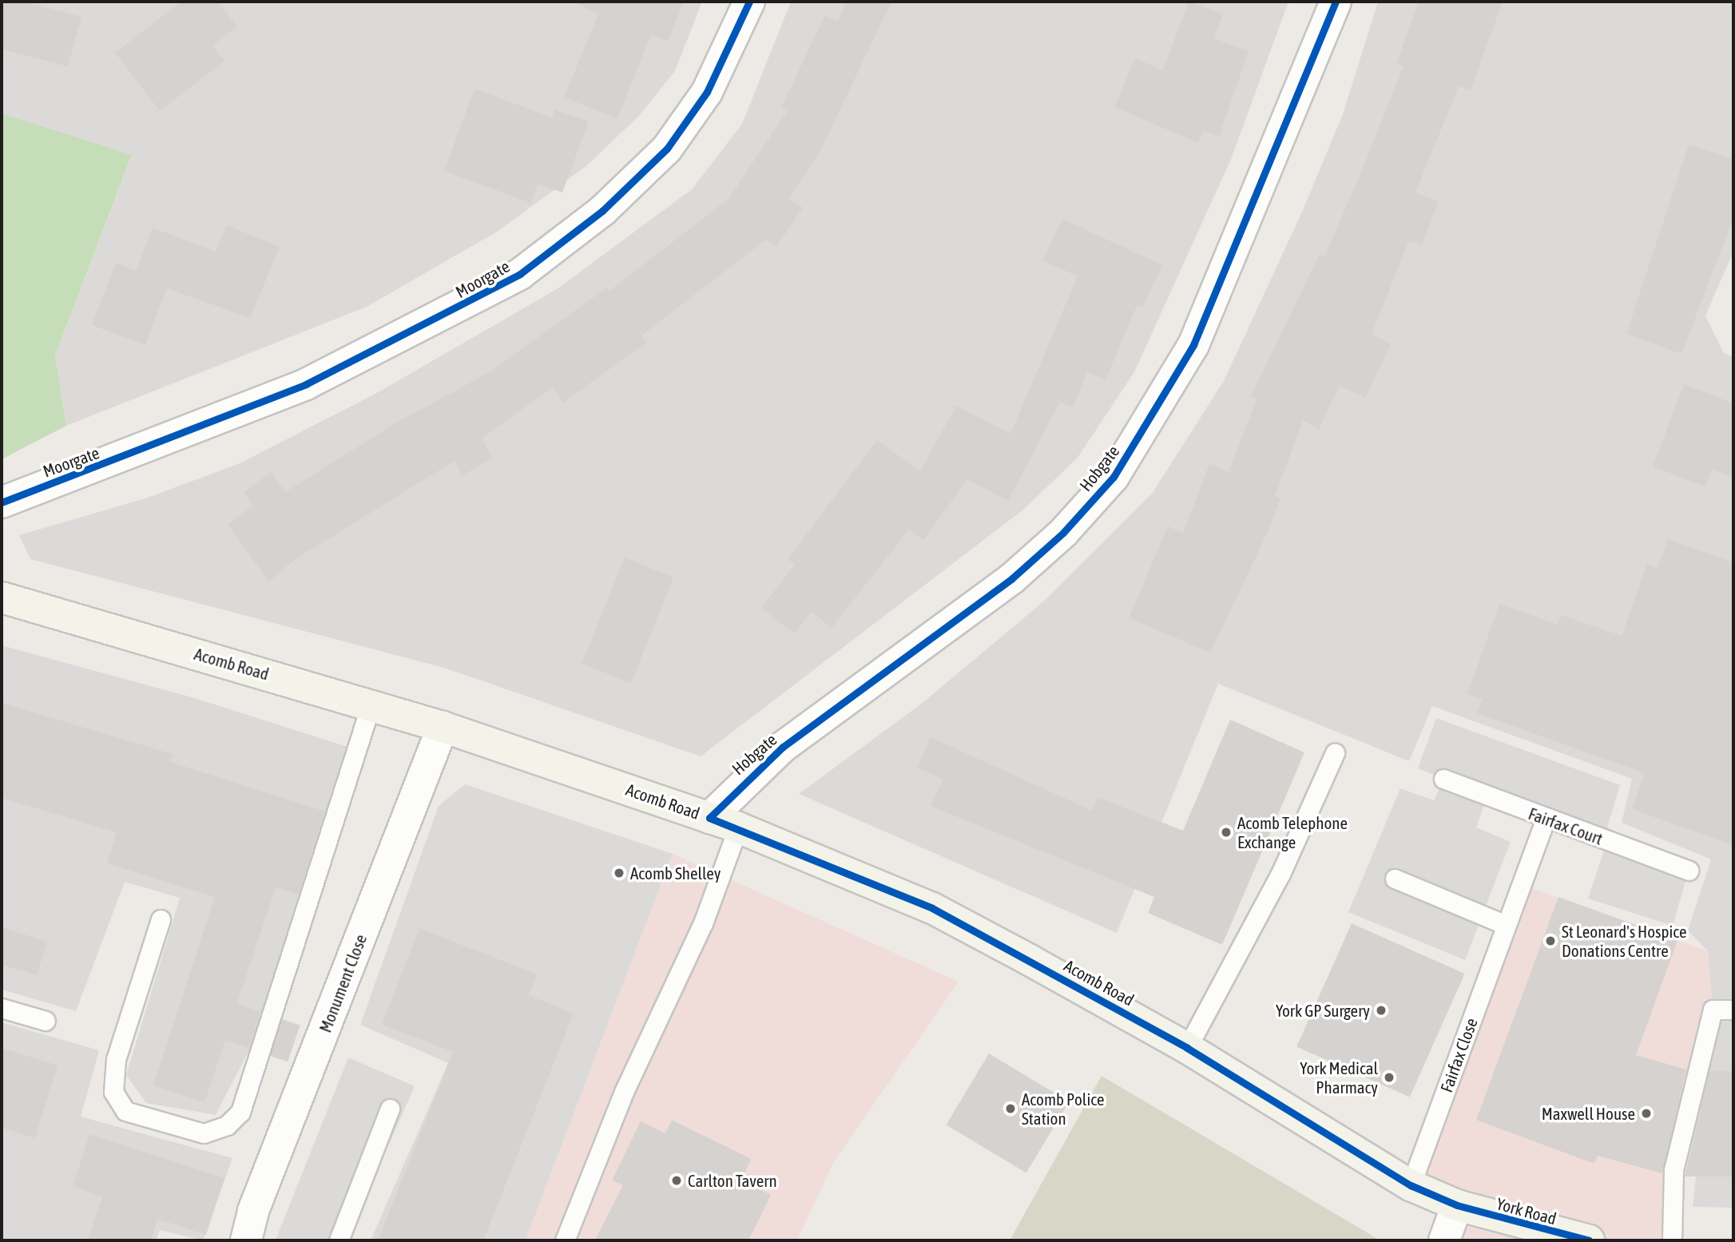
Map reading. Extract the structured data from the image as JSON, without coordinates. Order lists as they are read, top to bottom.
{
  "streets": {
    "main road": ["Acomb Road", "York Road"],
    "street": ["Moorgate", "Hobgate", "Monument Close"],
    "lane": ["Fairfax Court", "Fairfax Close"]
  },
  "crossings": [
    ["Hobgate", "Acomb Road"],
    ["Acomb Road", "Monument Close"],
    ["Acomb Road", "Fairfax Close"],
    ["Acomb Road", "York Road"],
    ["Fairfax Court", "Fairfax Close"]
  ],
  "places": [
    "Acomb Telephone Exchange",
    "Acomb Shelley",
    "St Leonard's Hospice Donations Centre",
    "York GP Surgery",
    "York Medical Pharmacy",
    "Acomb Police Station",
    "Maxwell House",
    "Carlton Tavern"
  ]
}
